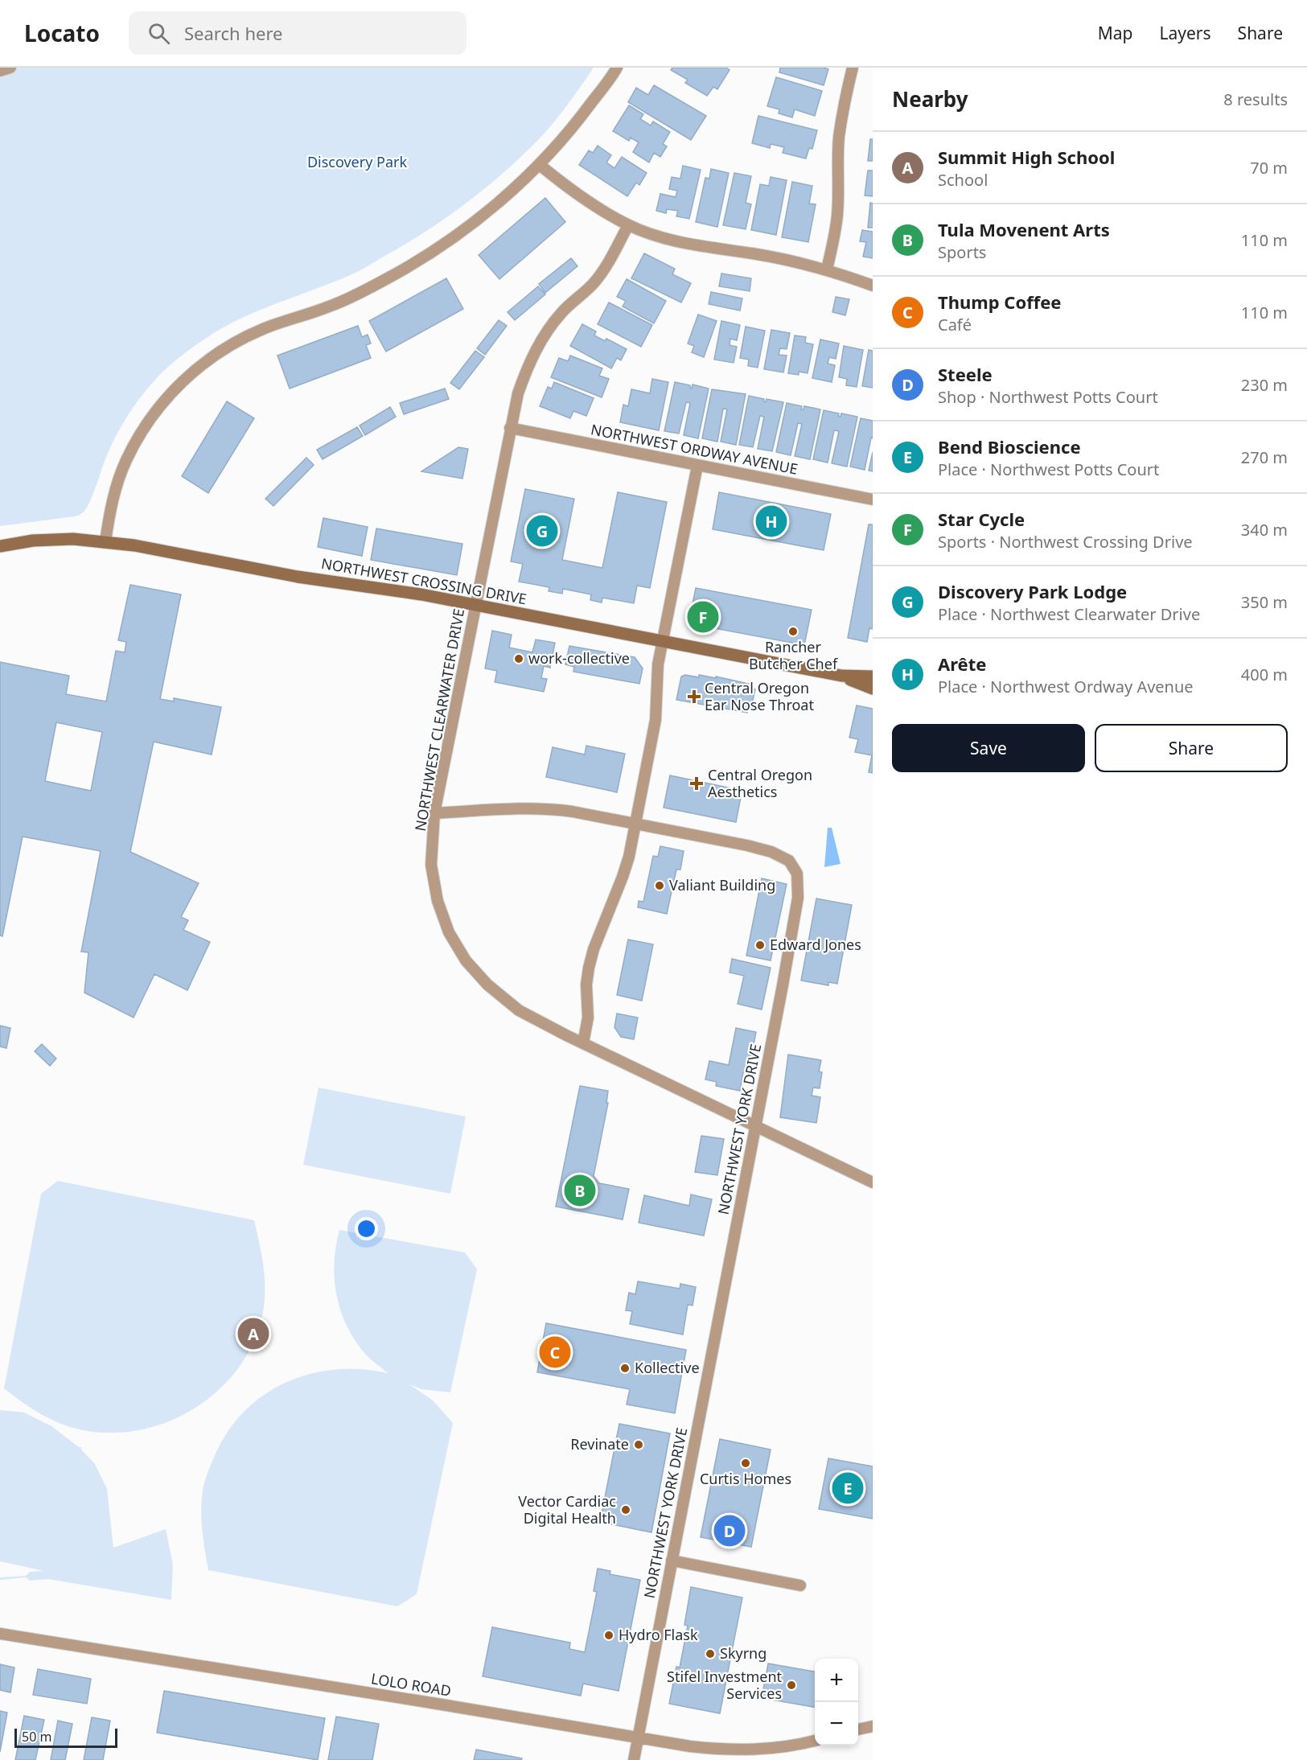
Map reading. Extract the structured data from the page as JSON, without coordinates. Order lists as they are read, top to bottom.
{
  "streets": {
    "street": [
      "NORTHWEST ORDWAY AVENUE",
      "NORTHWEST CROSSING DRIVE",
      "NORTHWEST CLEARWATER DRIVE",
      "NORTHWEST YORK DRIVE",
      "LOLO ROAD"
    ]
  },
  "crossings": [
    ["NORTHWEST ORDWAY AVENUE", "NORTHWEST CLEARWATER DRIVE"],
    ["NORTHWEST CROSSING DRIVE", "NORTHWEST CLEARWATER DRIVE"],
    ["NORTHWEST CLEARWATER DRIVE", "NORTHWEST YORK DRIVE"],
    ["NORTHWEST YORK DRIVE", "LOLO ROAD"]
  ],
  "parks": ["Discovery Park"],
  "places": {
    "other": [
      "Rancher Butcher Chef",
      "work-collective",
      "Valiant Building",
      "Edward Jones",
      "Kollective",
      "Revinate",
      "Curtis Homes",
      "Vector Cardiac Digital Health",
      "Hydro Flask",
      "Skyrng",
      "Stifel Investment Services"
    ],
    "health": ["Central Oregon Ear Nose Throat", "Central Oregon Aesthetics"]
  },
  "scale_bar": "50 m",
  "page": {
    "header": "Locato",
    "search": "Search here",
    "nav": ["Map", "Layers", "Share"],
    "heading": ["Nearby", "8 results"],
    "list": [
      {
        "mark": "A",
        "name": "Summit High School",
        "note": "School",
        "value": "70 m"
      },
      {
        "mark": "B",
        "name": "Tula Movenent Arts",
        "note": "Sports",
        "value": "110 m"
      },
      {
        "mark": "C",
        "name": "Thump Coffee",
        "note": "Café",
        "value": "110 m"
      },
      {
        "mark": "D",
        "name": "Steele",
        "note": "Shop · Northwest Potts Court",
        "value": "230 m"
      },
      {
        "mark": "E",
        "name": "Bend Bioscience",
        "note": "Place · Northwest Potts Court",
        "value": "270 m"
      },
      {
        "mark": "F",
        "name": "Star Cycle",
        "note": "Sports · Northwest Crossing Drive",
        "value": "340 m"
      },
      {
        "mark": "G",
        "name": "Discovery Park Lodge",
        "note": "Place · Northwest Clearwater Drive",
        "value": "350 m"
      },
      {
        "mark": "H",
        "name": "Arête",
        "note": "Place · Northwest Ordway Avenue",
        "value": "400 m"
      }
    ],
    "pins": [
      "H",
      "G",
      "F",
      "B",
      "A",
      "C",
      "E",
      "D"
    ],
    "buttons": ["Save", "Share"],
    "map_buttons": ["+", "−"],
    "scale": "50 m"
  }
}
